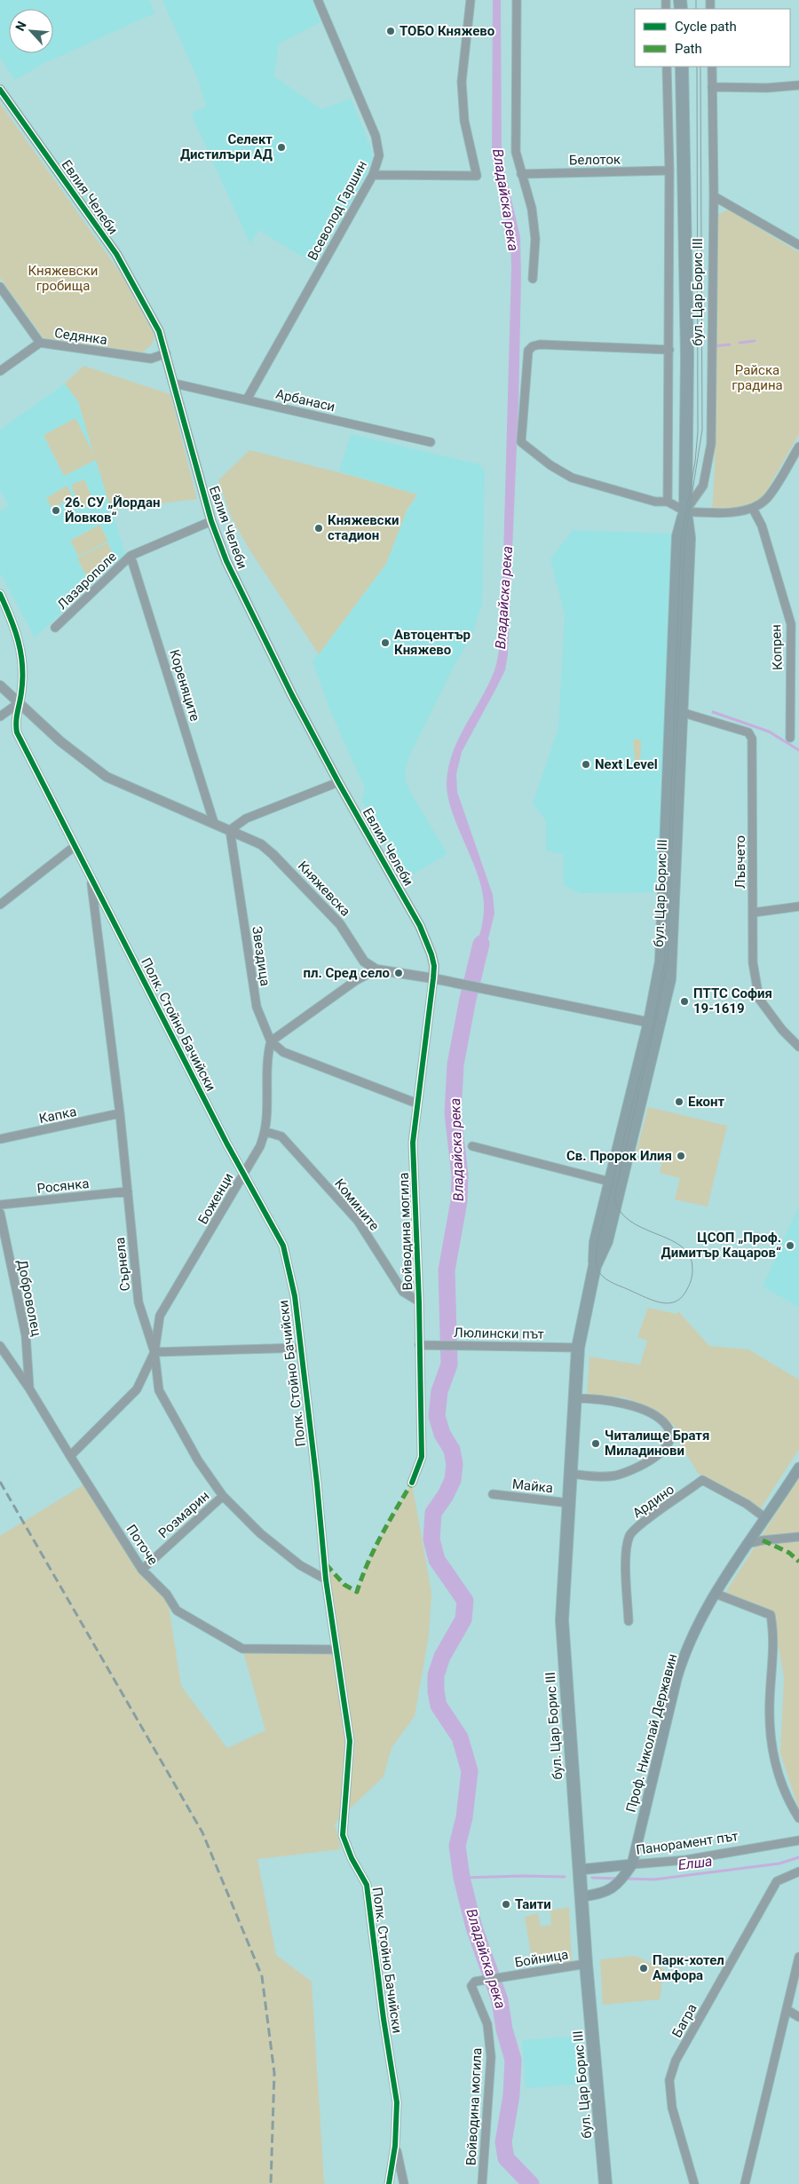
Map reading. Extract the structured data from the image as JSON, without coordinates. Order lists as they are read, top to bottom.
{
  "streets": {
    "main road": ["бул. Цар Борис III", "Проф. Николай Державин", "Панорамент път"],
    "street": [
      "Белоток",
      "Евлия Челеби",
      "Всеволод Гаршин",
      "Седянка",
      "Арбанаси",
      "Лазарополе",
      "Копрен",
      "Кореняците",
      "Лъвчето",
      "Княжевска",
      "Звездица",
      "Полк. Стойно Бачийски",
      "Капка",
      "Росянка",
      "Боженци",
      "Комините",
      "Войводина могила",
      "Сърнела",
      "Доброволец",
      "Люлински път",
      "Майка",
      "Ардино",
      "Розмарин",
      "Поточе",
      "Бойница",
      "Багра"
    ]
  },
  "crossings": [
    ["Евлия Челеби", "Седянка"],
    ["Евлия Челеби", "Арбанаси"],
    ["Евлия Челеби", "Лазарополе"],
    ["Евлия Челеби", "Войводина могила"],
    ["Всеволод Гаршин", "Арбанаси"],
    ["бул. Цар Борис III", "Лъвчето"],
    ["бул. Цар Борис III", "Люлински път"],
    ["бул. Цар Борис III", "Майка"],
    ["бул. Цар Борис III", "Проф. Николай Державин"],
    ["бул. Цар Борис III", "Панорамент път"],
    ["бул. Цар Борис III", "Бойница"],
    ["Лазарополе", "Кореняците"],
    ["Кореняците", "Княжевска"],
    ["Княжевска", "Звездица"],
    ["Княжевска", "Полк. Стойно Бачийски"],
    ["Звездица", "Боженци"],
    ["Полк. Стойно Бачийски", "Боженци"],
    ["Полк. Стойно Бачийски", "Сърнела"],
    ["Полк. Стойно Бачийски", "Поточе"],
    ["Капка", "Сърнела"],
    ["Росянка", "Сърнела"],
    ["Боженци", "Комините"],
    ["Боженци", "Сърнела"],
    ["Боженци", "Поточе"],
    ["Комините", "Войводина могила"],
    ["Войводина могила", "Люлински път"],
    ["Войводина могила", "Бойница"],
    ["Сърнела", "Розмарин"],
    ["Доброволец", "Поточе"],
    ["Ардино", "Проф. Николай Державин"],
    ["Розмарин", "Поточе"],
    ["Проф. Николай Державин", "Панорамент път"]
  ],
  "water": ["Владайска река", "Елша"],
  "parks": ["Княжевски гробища", "Райска градина"],
  "places": [
    "ТОБО Княжево",
    "Селект Дистилъри АД",
    "26. СУ „Йордан Йовков“",
    "Княжевски стадион",
    "Автоцентър Княжево",
    "Next Level",
    "пл. Сред село",
    "ПТТС София 19-1619",
    "Еконт",
    "Св. Пророк Илия",
    "ЦСОП „Проф. Димитър Кацаров“",
    "Читалище Братя Миладинови",
    "Таити",
    "Парк-хотел Амфора"
  ],
  "legend": ["Cycle path", "Path"],
  "north": "top left"
}
